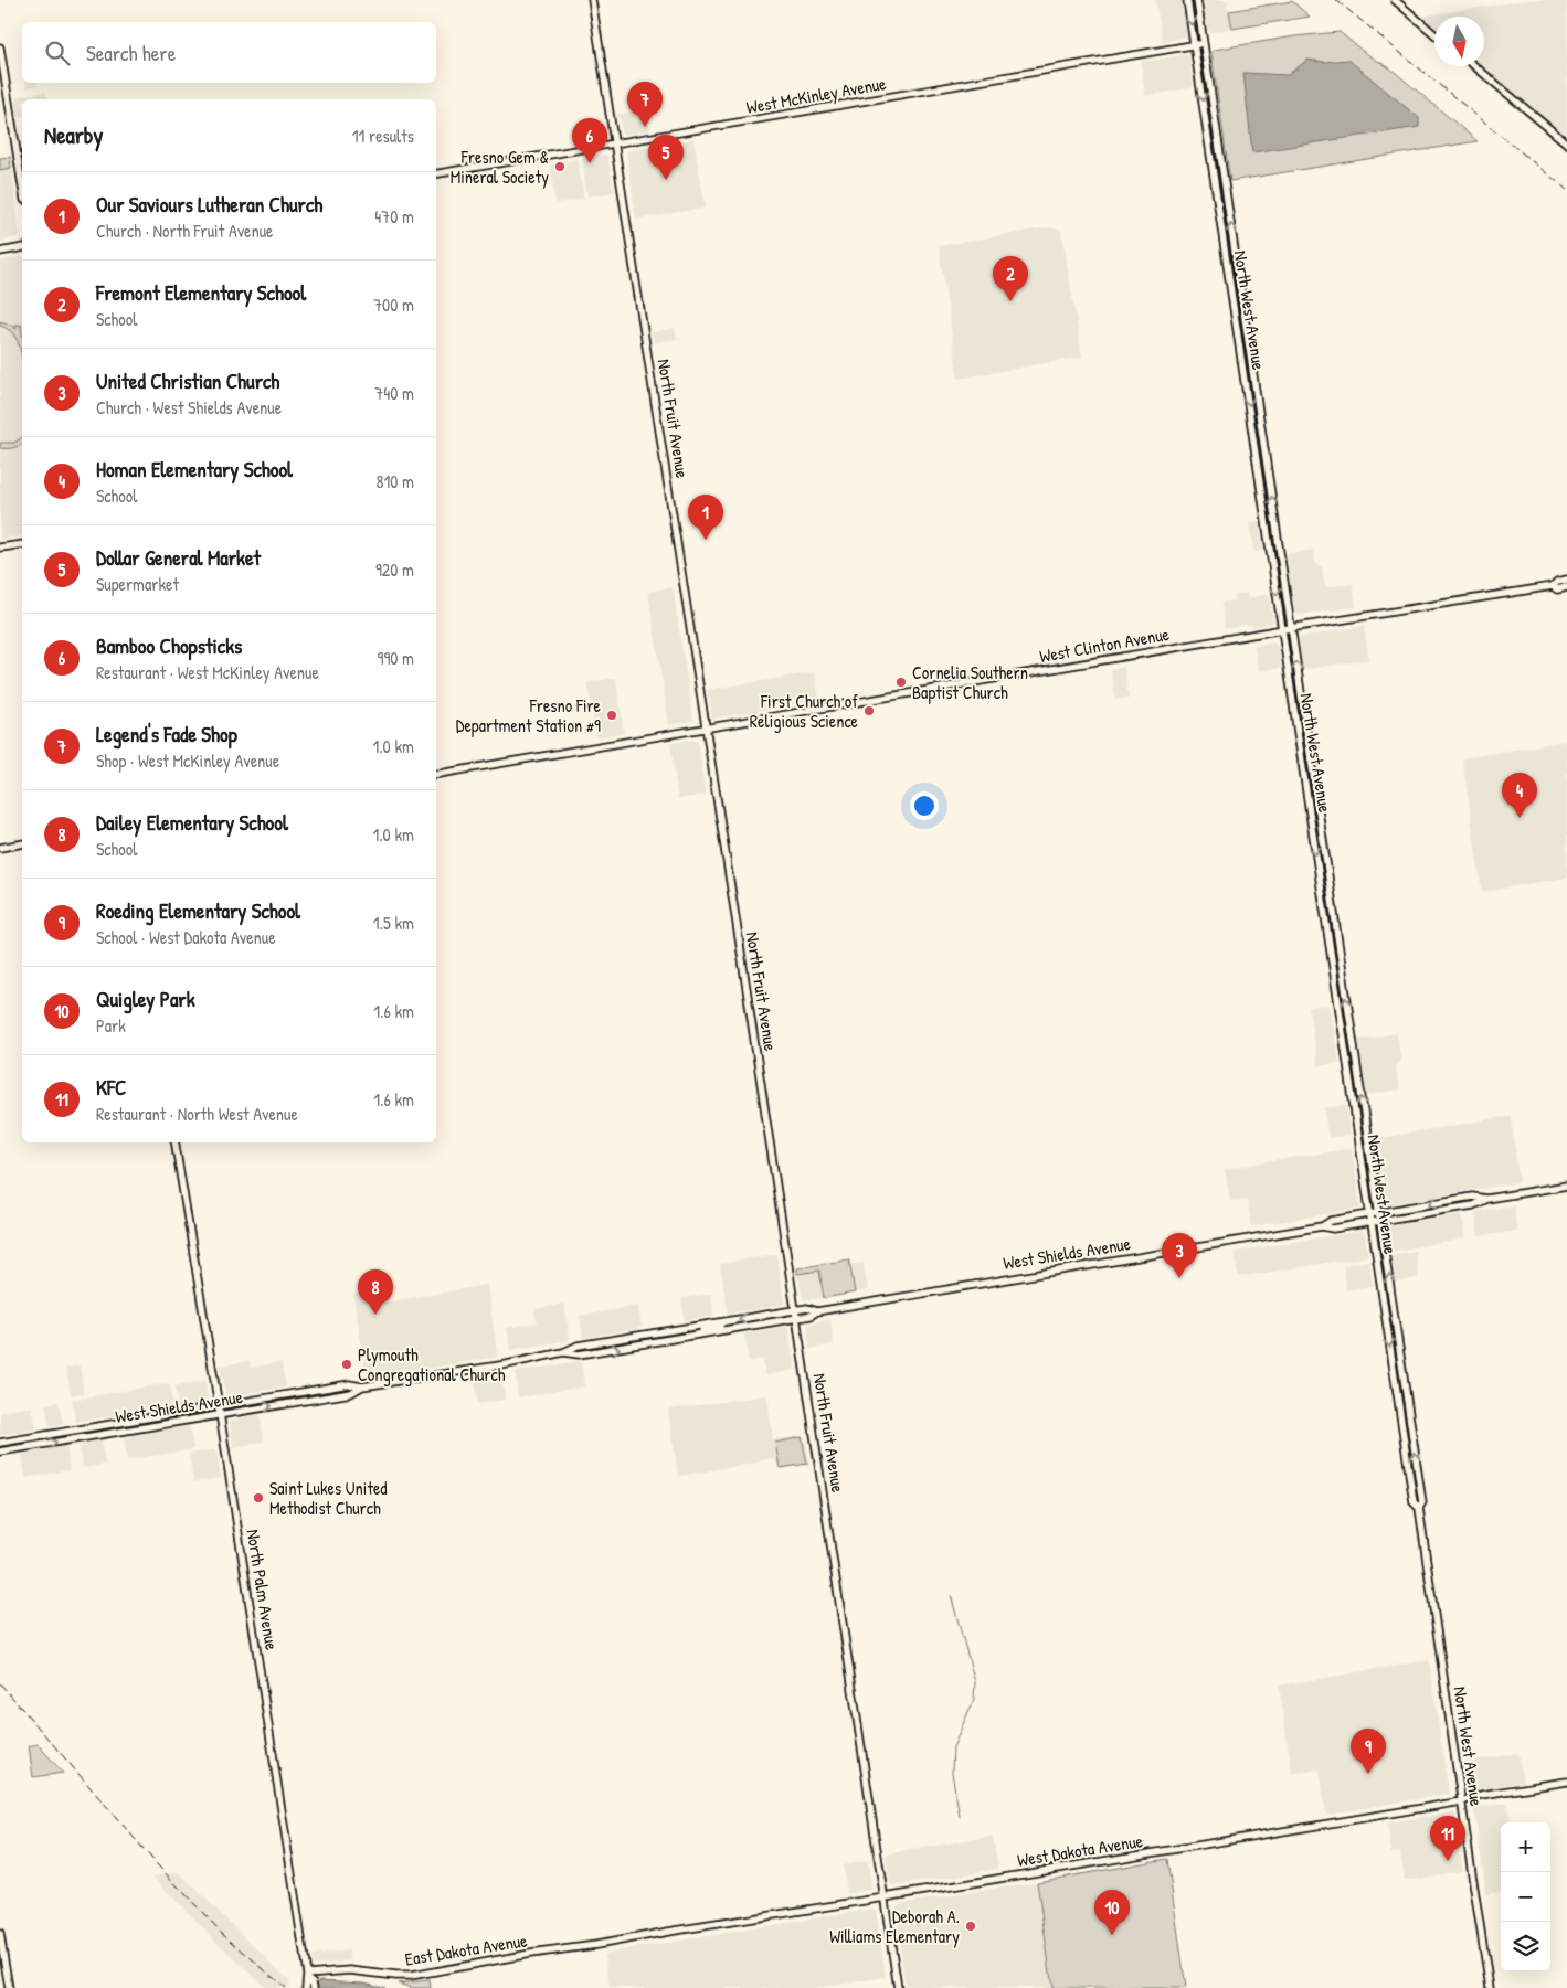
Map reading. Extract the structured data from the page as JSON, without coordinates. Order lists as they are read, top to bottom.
{
  "streets": {
    "main road": [
      "West McKinley Avenue",
      "North West Avenue",
      "North Fruit Avenue",
      "West Clinton Avenue",
      "West Shields Avenue",
      "North Palm Avenue",
      "West Dakota Avenue",
      "East Dakota Avenue"
    ]
  },
  "crossings": [
    ["West McKinley Avenue", "North West Avenue"],
    ["West McKinley Avenue", "North Fruit Avenue"],
    ["North West Avenue", "West Clinton Avenue"],
    ["North West Avenue", "West Shields Avenue"],
    ["North West Avenue", "West Dakota Avenue"],
    ["North Fruit Avenue", "West Clinton Avenue"],
    ["North Fruit Avenue", "West Shields Avenue"],
    ["North Fruit Avenue", "West Dakota Avenue"],
    ["West Shields Avenue", "North Palm Avenue"],
    ["North Palm Avenue", "East Dakota Avenue"],
    ["West Dakota Avenue", "East Dakota Avenue"]
  ],
  "places": [
    "Fresno Gem & Mineral Society",
    "Cornelia Southern Baptist Church",
    "First Church of Religious Science",
    "Fresno Fire Department Station #9",
    "Plymouth Congregational Church",
    "Saint Lukes United Methodist Church",
    "Deborah A. Williams Elementary"
  ],
  "north": "bottom",
  "page": {
    "search": "Search here",
    "pins": [
      "7",
      "6",
      "5",
      "2",
      "1",
      "4",
      "3",
      "8",
      "9",
      "11",
      "10"
    ],
    "heading": ["Nearby", "11 results"],
    "list": [
      {
        "mark": "1",
        "name": "Our Saviours Lutheran Church",
        "note": "Church · North Fruit Avenue",
        "value": "470 m"
      },
      {
        "mark": "2",
        "name": "Fremont Elementary School",
        "note": "School",
        "value": "700 m"
      },
      {
        "mark": "3",
        "name": "United Christian Church",
        "note": "Church · West Shields Avenue",
        "value": "740 m"
      },
      {
        "mark": "4",
        "name": "Homan Elementary School",
        "note": "School",
        "value": "810 m"
      },
      {
        "mark": "5",
        "name": "Dollar General Market",
        "note": "Supermarket",
        "value": "920 m"
      },
      {
        "mark": "6",
        "name": "Bamboo Chopsticks",
        "note": "Restaurant · West McKinley Avenue",
        "value": "990 m"
      },
      {
        "mark": "7",
        "name": "Legend's Fade Shop",
        "note": "Shop · West McKinley Avenue",
        "value": "1.0 km"
      },
      {
        "mark": "8",
        "name": "Dailey Elementary School",
        "note": "School",
        "value": "1.0 km"
      },
      {
        "mark": "9",
        "name": "Roeding Elementary School",
        "note": "School · West Dakota Avenue",
        "value": "1.5 km"
      },
      {
        "mark": "10",
        "name": "Quigley Park",
        "note": "Park",
        "value": "1.6 km"
      },
      {
        "mark": "11",
        "name": "KFC",
        "note": "Restaurant · North West Avenue",
        "value": "1.6 km"
      }
    ],
    "map_buttons": ["+", "−"]
  }
}
